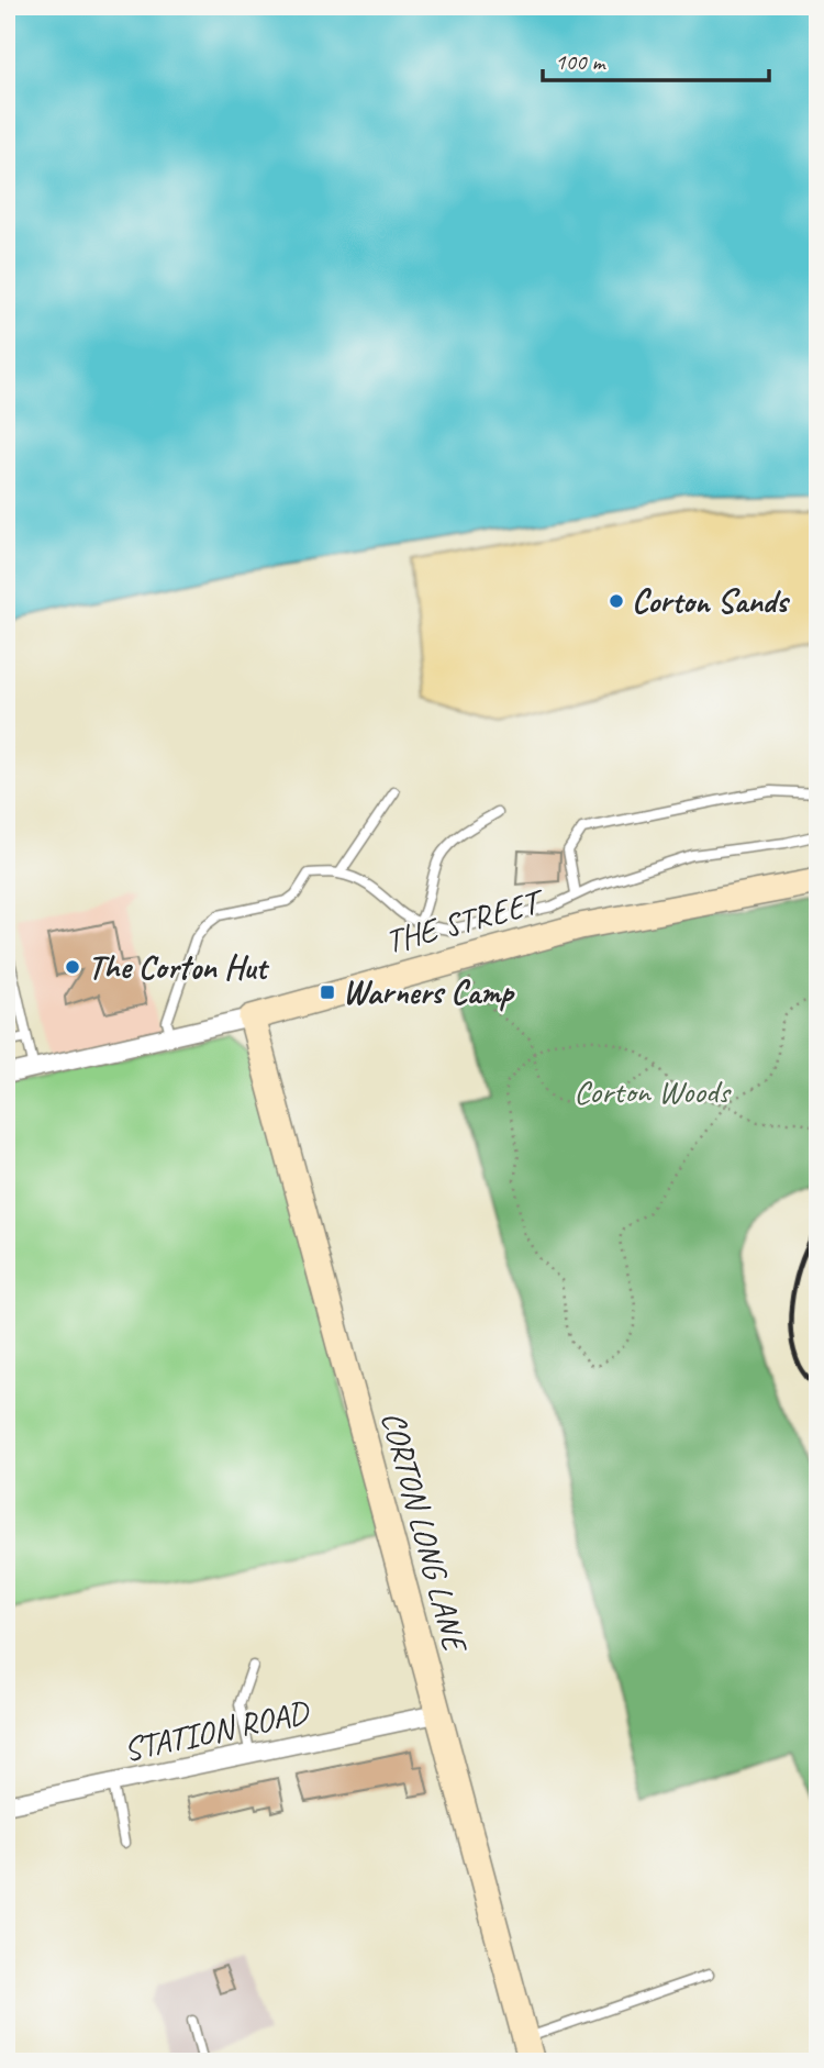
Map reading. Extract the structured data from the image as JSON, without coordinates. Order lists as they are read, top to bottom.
{
  "streets": {
    "main road": ["THE STREET", "CORTON LONG LANE"],
    "street": ["STATION ROAD"]
  },
  "crossings": [
    ["THE STREET", "CORTON LONG LANE"],
    ["CORTON LONG LANE", "STATION ROAD"]
  ],
  "parks": ["Corton Woods"],
  "places": {
    "other": ["Corton Sands", "The Corton Hut"],
    "transit": ["Warners Camp"]
  },
  "scale_bar": "100 m"
}
